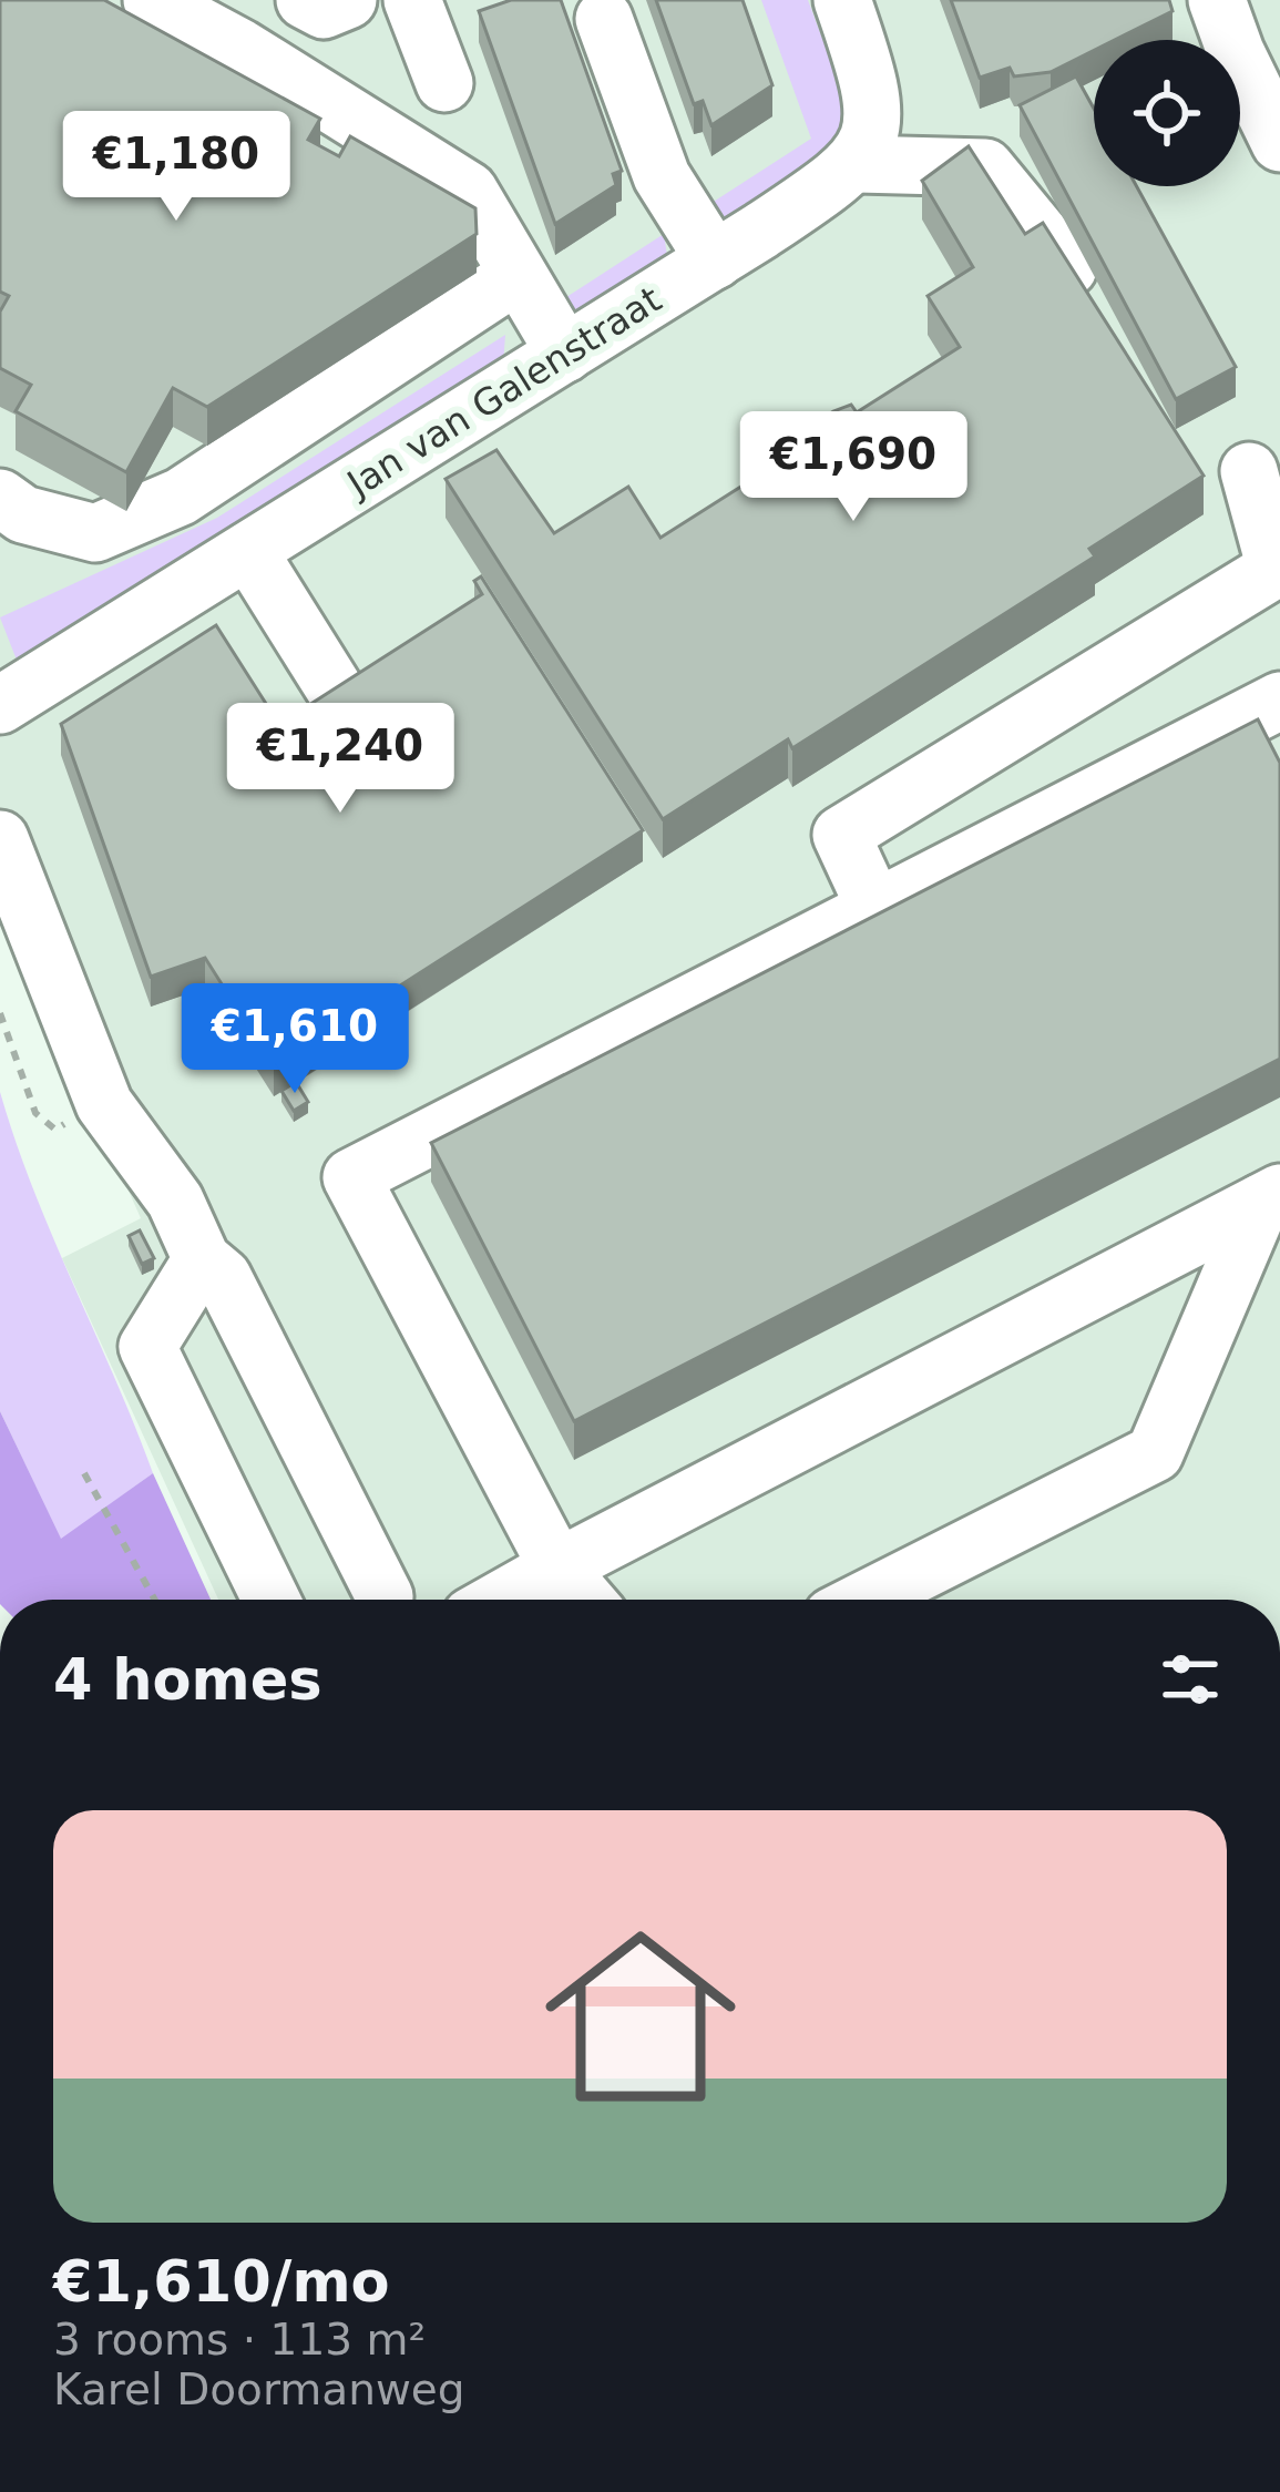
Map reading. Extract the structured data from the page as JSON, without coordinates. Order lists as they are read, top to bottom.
{
  "streets": {
    "street": ["Jan van Galenstraat"]
  },
  "page": {
    "price": [
      "€1,180",
      "€1,690",
      "€1,240",
      "€1,610"
    ],
    "heading": "4 homes",
    "list": [
      {
        "name": "€1,610/mo",
        "note": "3 rooms · 113 m² · Karel Doormanweg"
      }
    ]
  }
}
